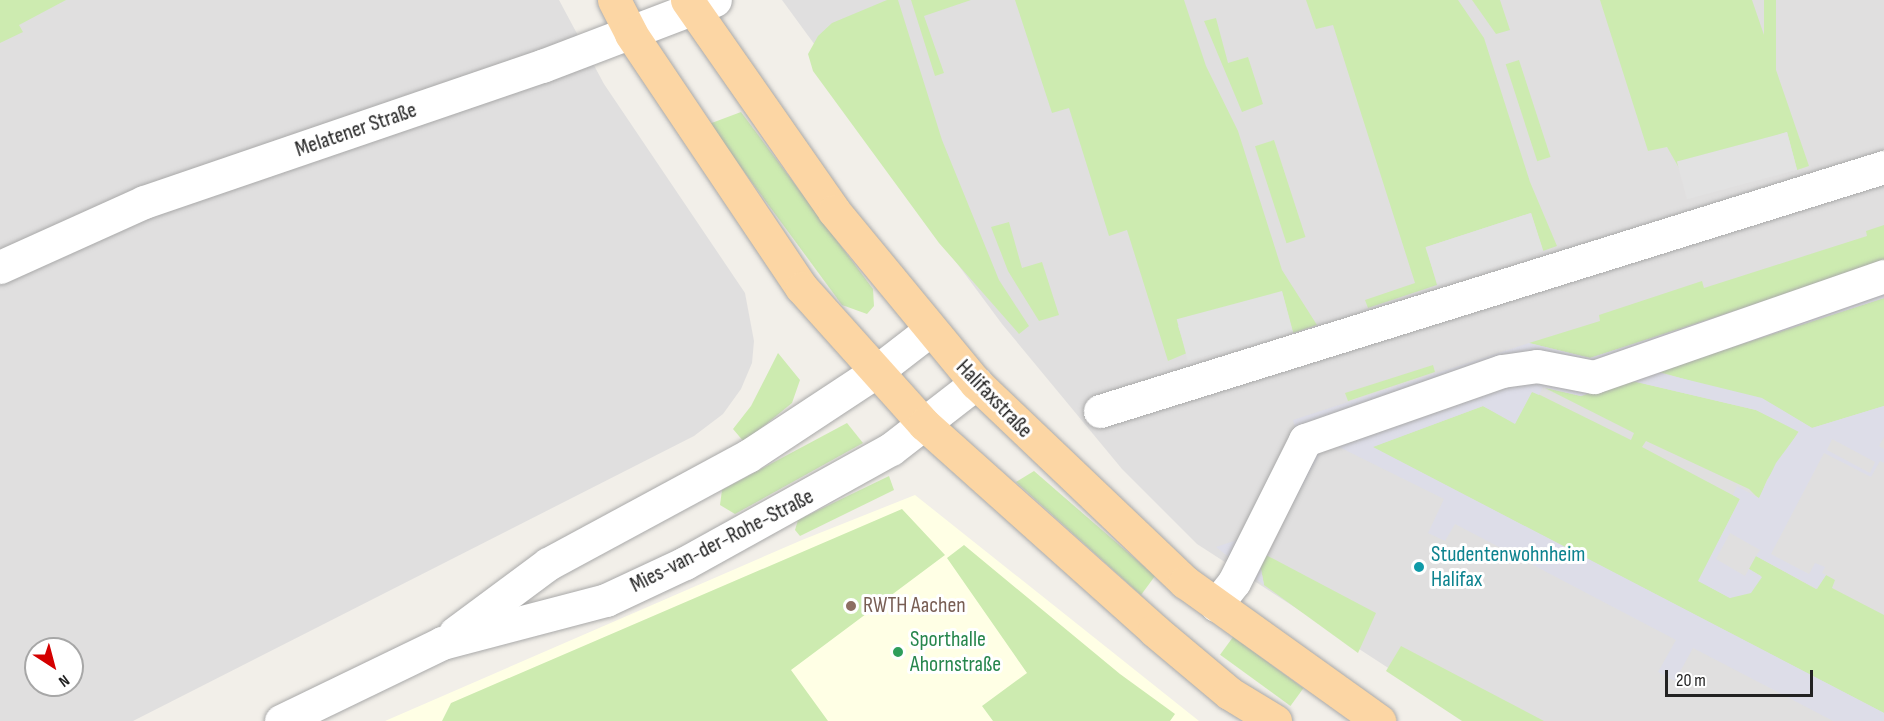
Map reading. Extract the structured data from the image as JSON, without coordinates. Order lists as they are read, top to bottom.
{
  "streets": {
    "main road": ["Halifaxstraße"],
    "street": ["Melatener Straße", "Mies-van-der-Rohe-Straße"]
  },
  "crossings": [
    ["Melatener Straße", "Halifaxstraße"],
    ["Halifaxstraße", "Mies-van-der-Rohe-Straße"]
  ],
  "places": ["Studentenwohnheim Halifax", "RWTH Aachen", "Sporthalle Ahornstraße"],
  "scale_bar": "20 m",
  "north": "bottom right"
}
